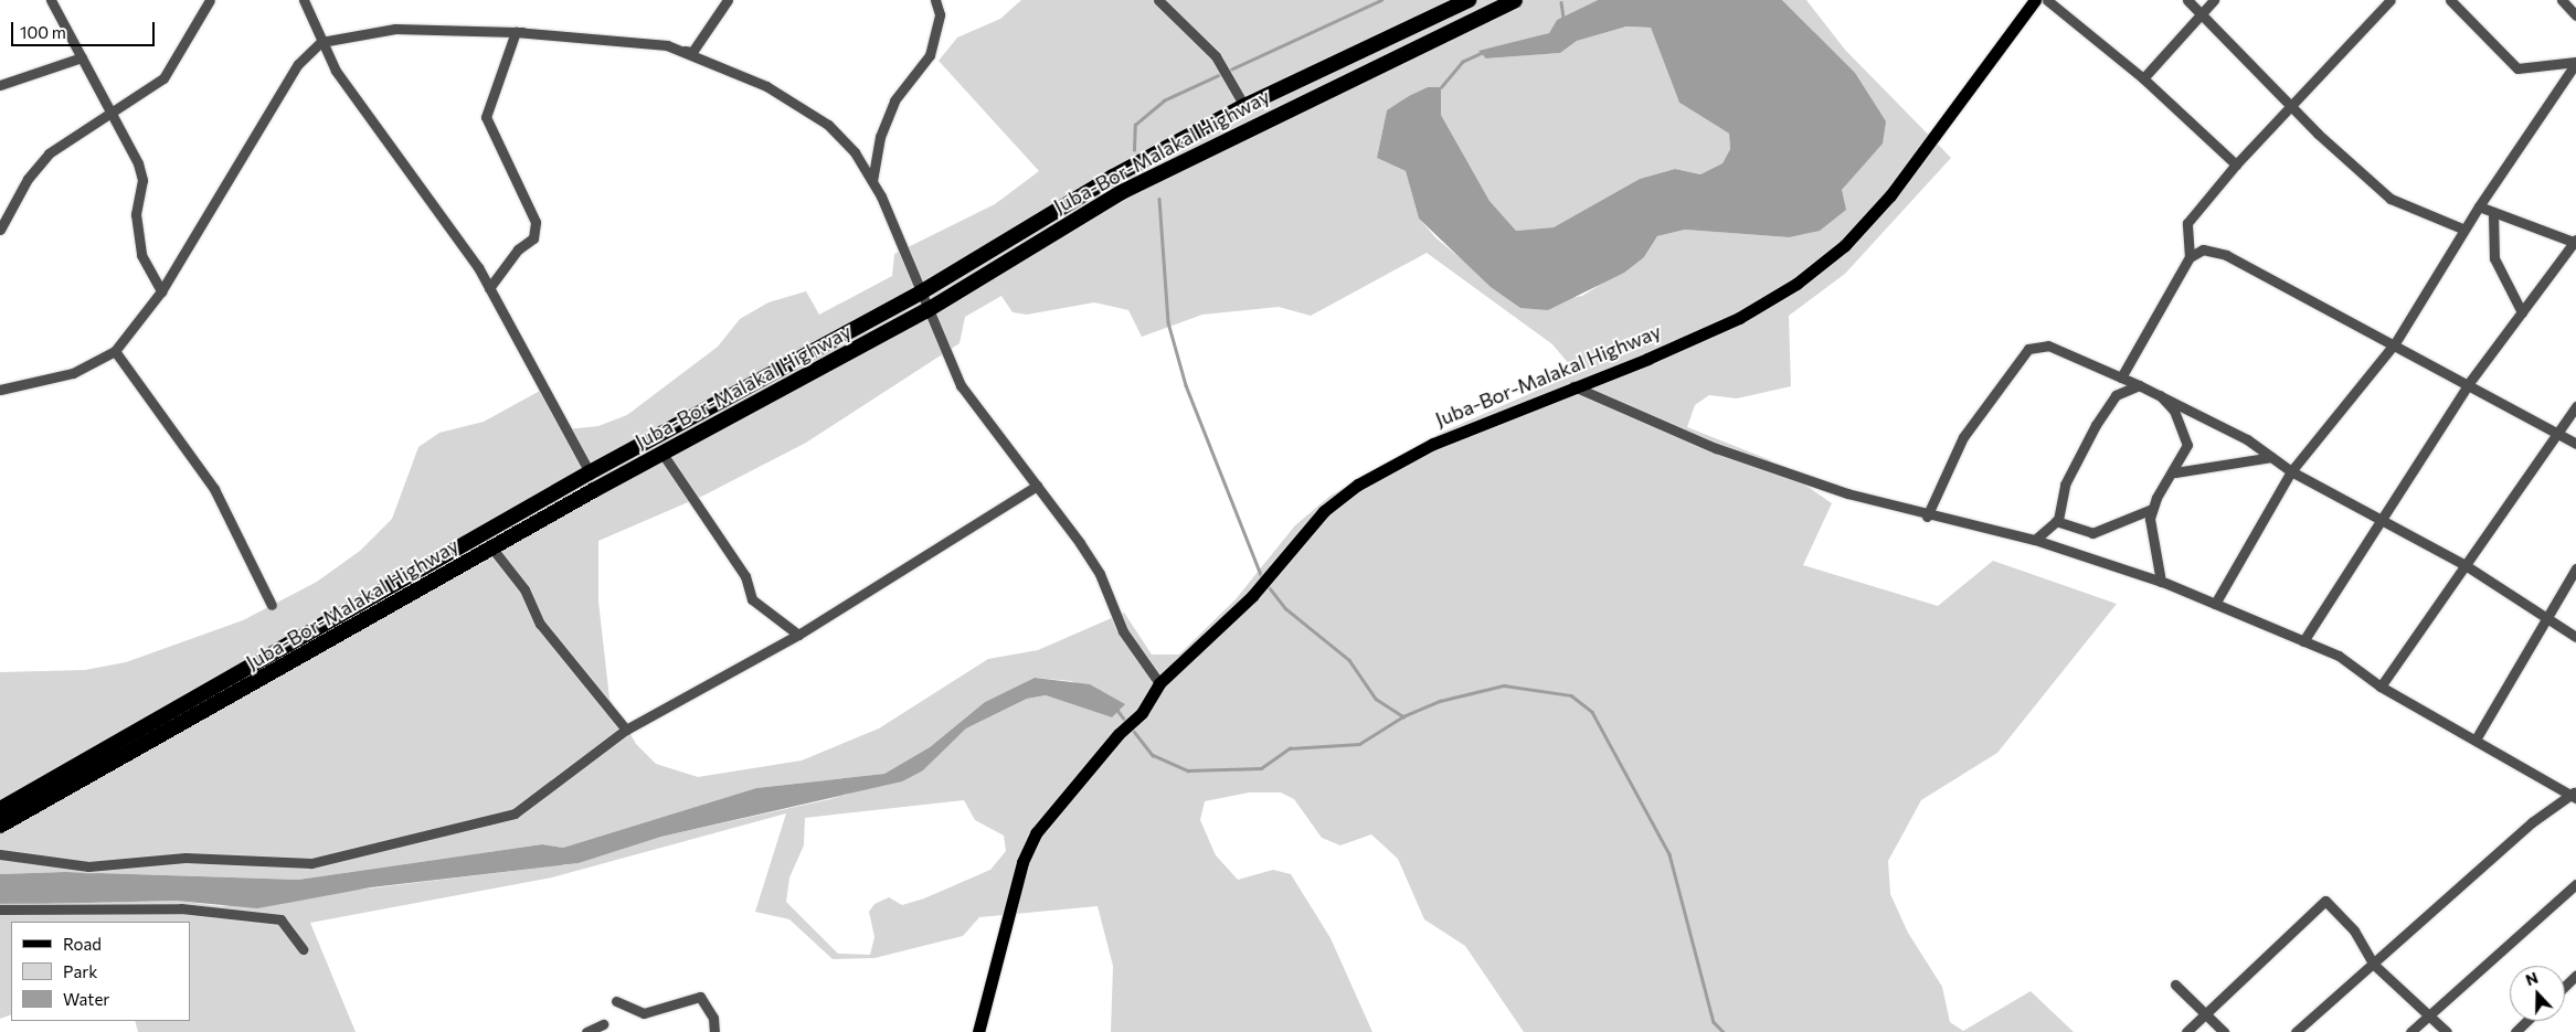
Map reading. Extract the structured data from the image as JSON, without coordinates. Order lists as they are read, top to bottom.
{
  "streets": {
    "highway": ["Juba-Bor-Malakal Highway"]
  },
  "legend": ["Road", "Park", "Water"],
  "scale_bar": "100 m",
  "north": "top"
}
